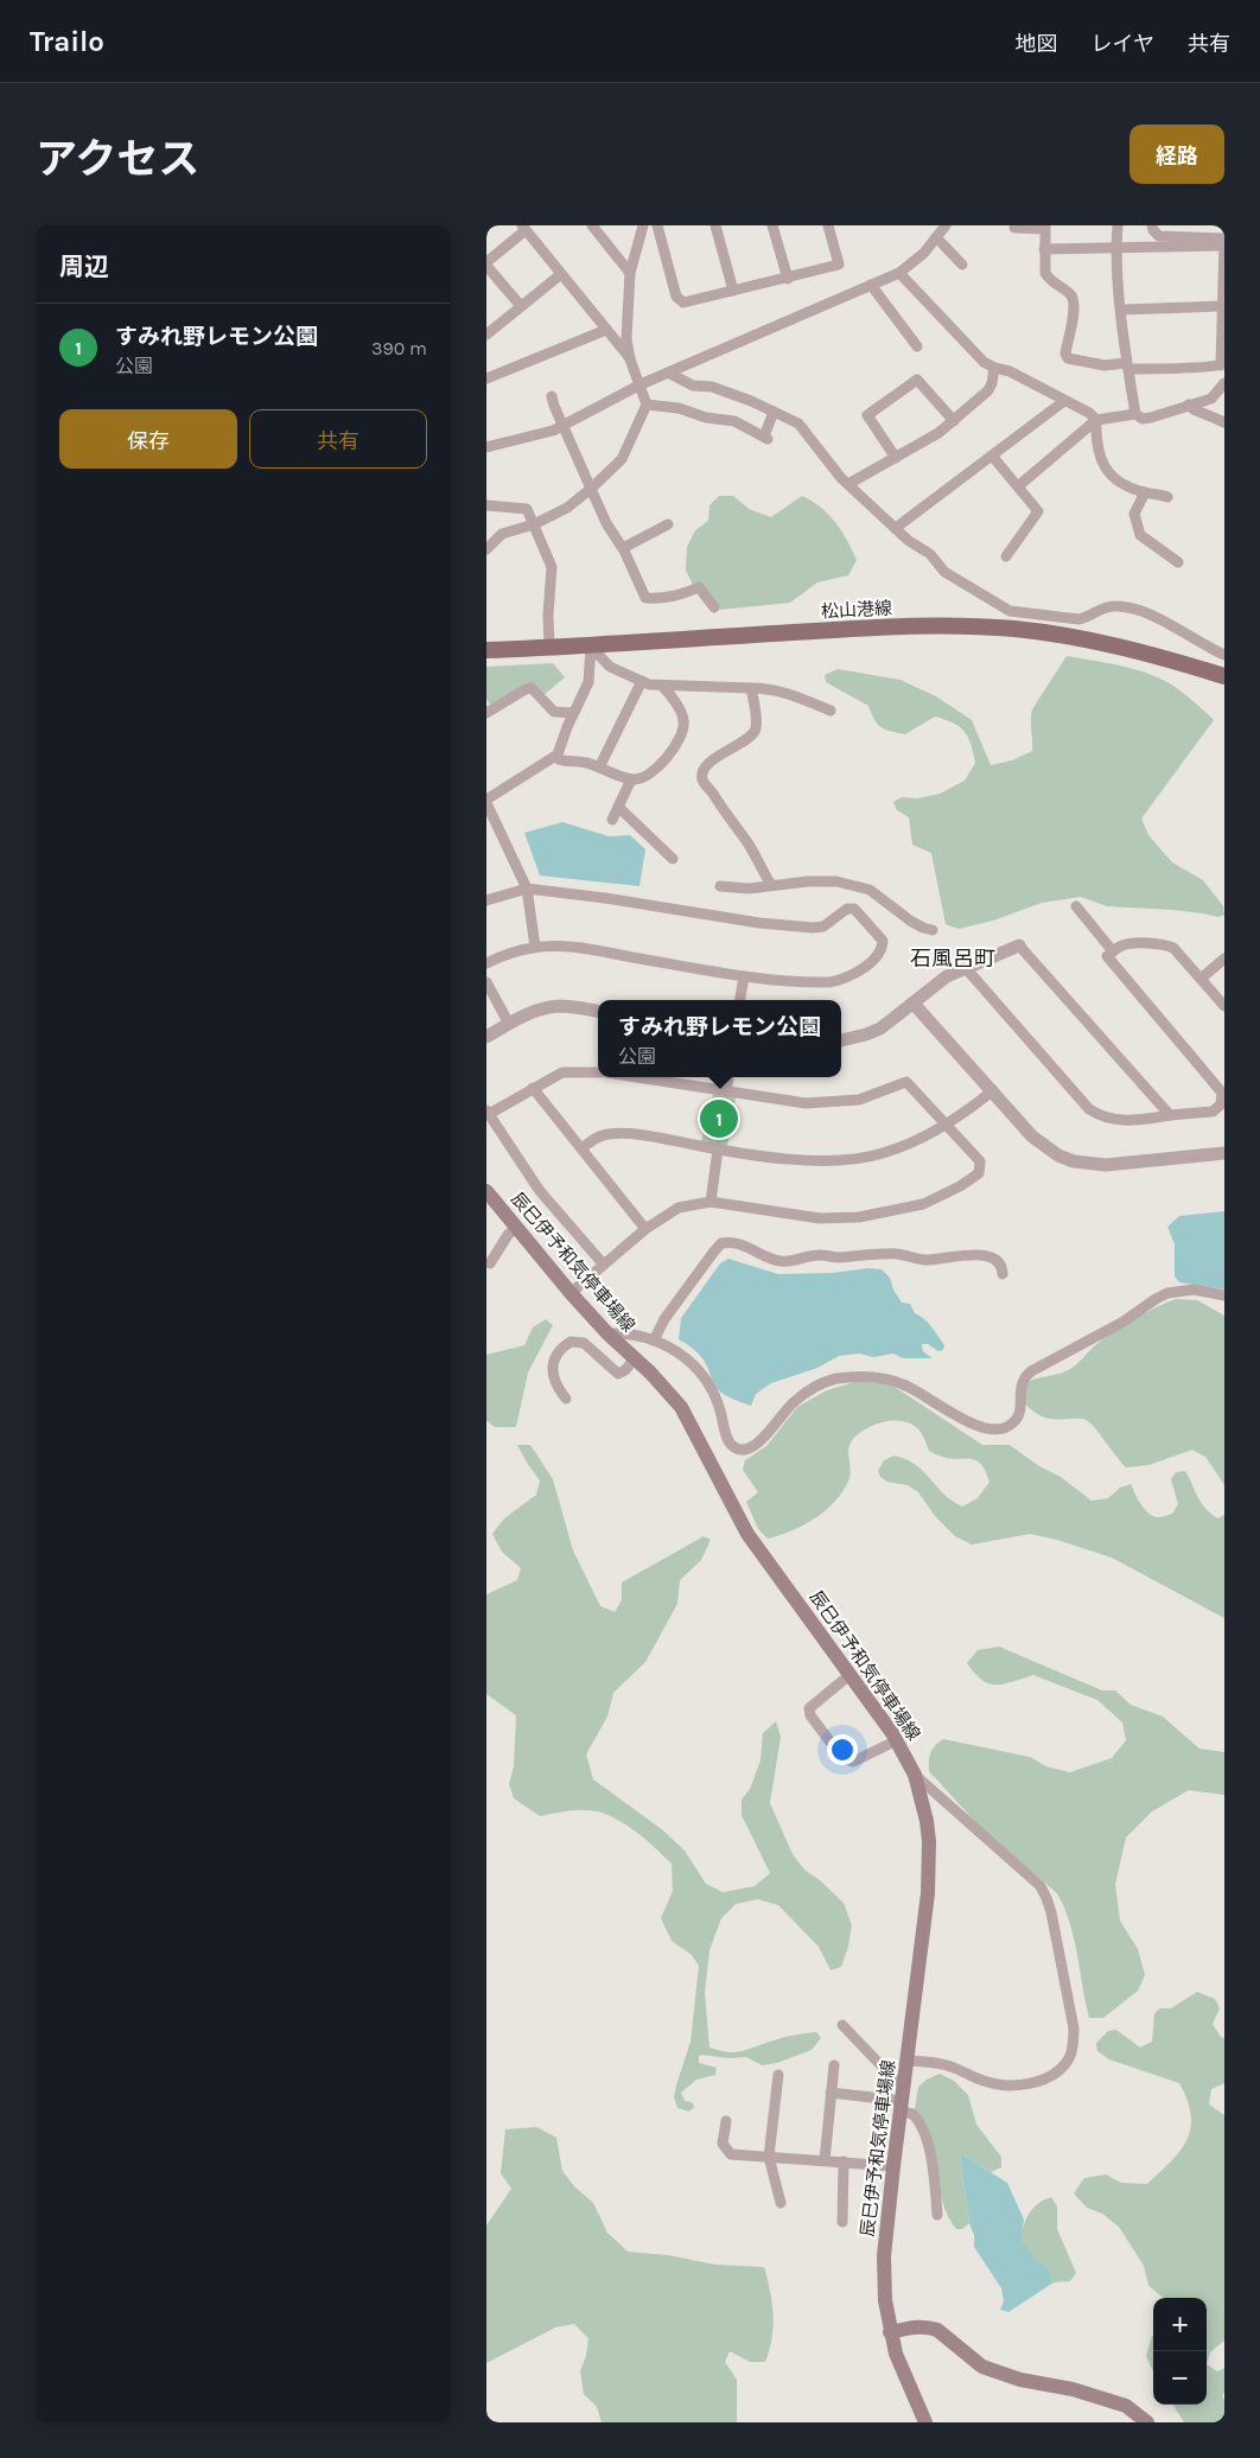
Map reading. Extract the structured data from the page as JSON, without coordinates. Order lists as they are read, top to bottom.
{
  "streets": {
    "main road": ["松山港線", "辰巳伊予和気停車場線"]
  },
  "districts": ["石風呂町"],
  "page": {
    "header": "Trailo",
    "nav": ["地図", "レイヤ", "共有"],
    "title": "アクセス",
    "buttons": [
      "経路",
      ["保存", "共有"]
    ],
    "heading": "周辺",
    "list": [
      {
        "mark": "1",
        "name": "すみれ野レモン公園",
        "note": "公園",
        "value": "390 m"
      }
    ],
    "popup": ["すみれ野レモン公園", "公園"],
    "pins": "1",
    "map_buttons": ["+", "−"]
  }
}
